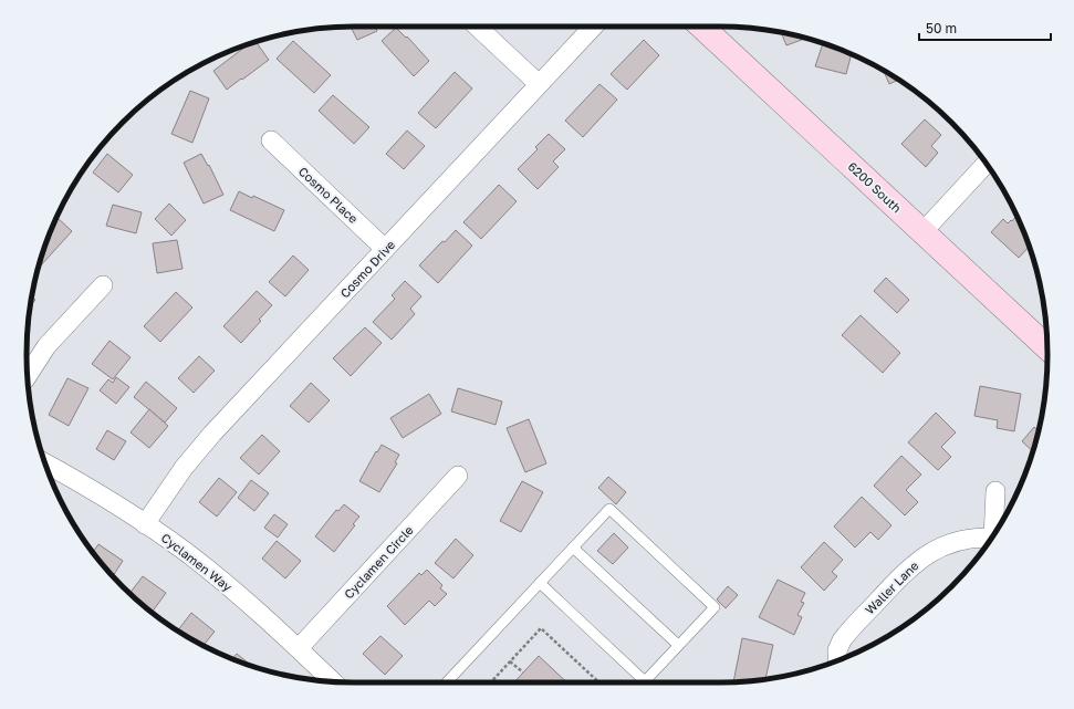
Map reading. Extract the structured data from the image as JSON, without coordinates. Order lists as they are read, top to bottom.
{
  "streets": {
    "main road": ["6200 South"],
    "street": [
      "Cosmo Place",
      "Cosmo Drive",
      "Cyclamen Way",
      "Cyclamen Circle",
      "Waller Lane"
    ]
  },
  "crossings": [
    ["Cosmo Place", "Cosmo Drive"],
    ["Cosmo Drive", "Cyclamen Way"],
    ["Cyclamen Way", "Cyclamen Circle"]
  ],
  "scale_bar": "50 m"
}
